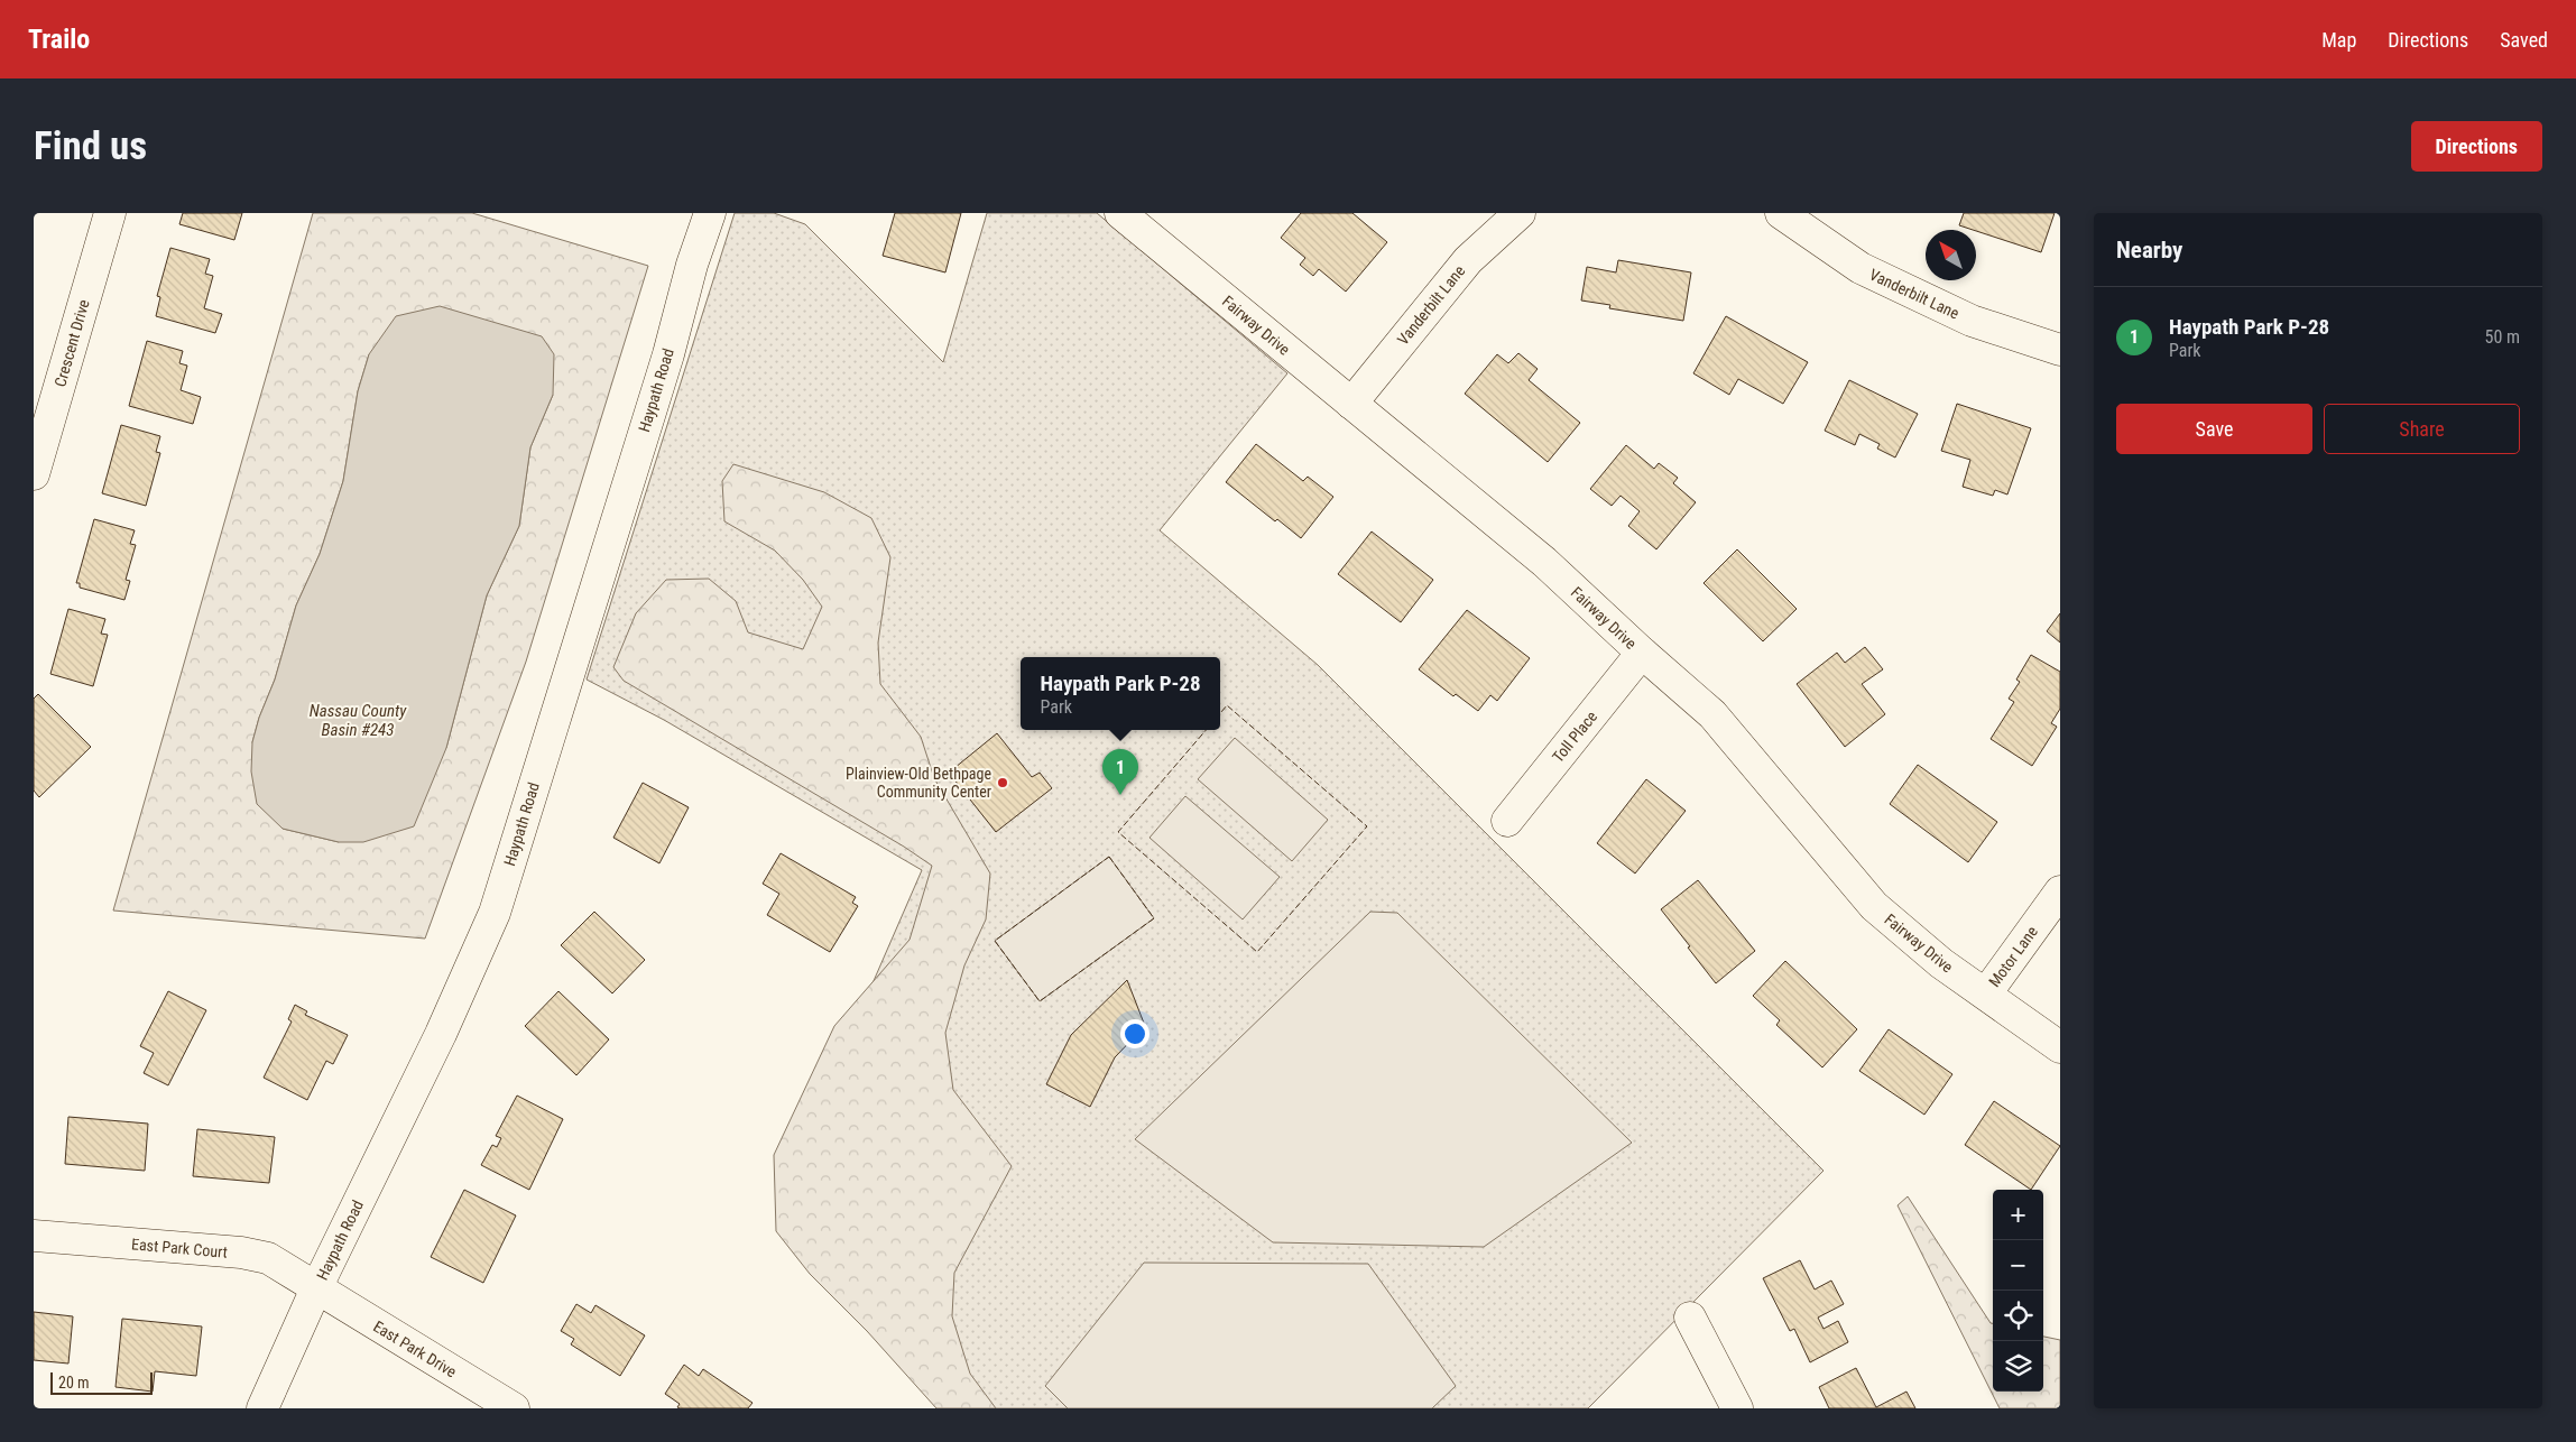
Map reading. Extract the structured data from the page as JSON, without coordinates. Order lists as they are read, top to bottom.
{
  "streets": {
    "street": [
      "Vanderbilt Lane",
      "Fairway Drive",
      "Crescent Drive",
      "Haypath Road",
      "Toll Place",
      "Motor Lane",
      "East Park Court",
      "East Park Drive"
    ]
  },
  "crossings": [
    ["Vanderbilt Lane", "Fairway Drive"],
    ["Fairway Drive", "Toll Place"],
    ["Fairway Drive", "Motor Lane"],
    ["Haypath Road", "East Park Court"],
    ["Haypath Road", "East Park Drive"],
    ["East Park Court", "East Park Drive"]
  ],
  "water": ["Nassau County Basin #243"],
  "places": ["Plainview-Old Bethpage Community Center"],
  "scale_bar": "20 m",
  "north": "top left",
  "page": {
    "header": "Trailo",
    "nav": ["Map", "Directions", "Saved"],
    "buttons": [
      "Directions",
      ["Save", "Share"]
    ],
    "title": "Find us",
    "heading": "Nearby",
    "list": [
      {
        "mark": "1",
        "name": "Haypath Park P-28",
        "note": "Park",
        "value": "50 m"
      }
    ],
    "popup": ["Haypath Park P-28", "Park"],
    "pins": "1",
    "map_buttons": ["+", "−"],
    "scale": "20 m"
  }
}
